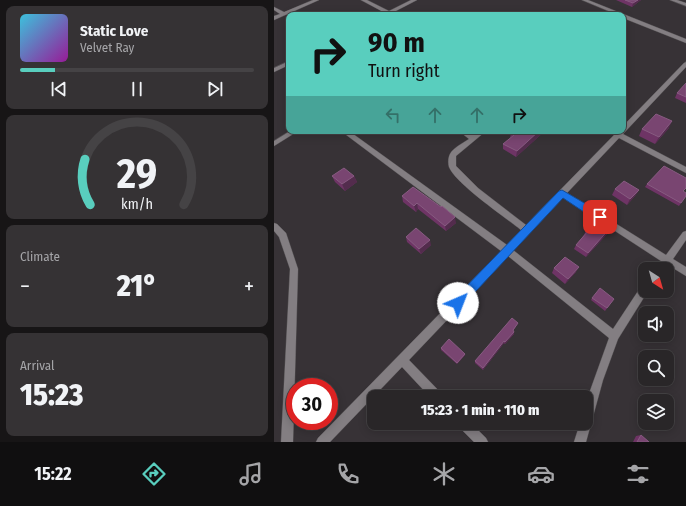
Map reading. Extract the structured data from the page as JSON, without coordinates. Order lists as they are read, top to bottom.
{
  "north": "bottom right",
  "page": {
    "turn": ["90 m", "Turn right"],
    "song": ["Static Love", "Velvet Ray"],
    "tile": [
      "Climate",
      ["Arrival", "15:23"]
    ],
    "heat": ["−", "21°", "+"],
    "limit": "30",
    "trip": "15:23 · 1 min · 110 m",
    "tabs": "15:22",
    "gauge": ["29", "km/h"]
  }
}
